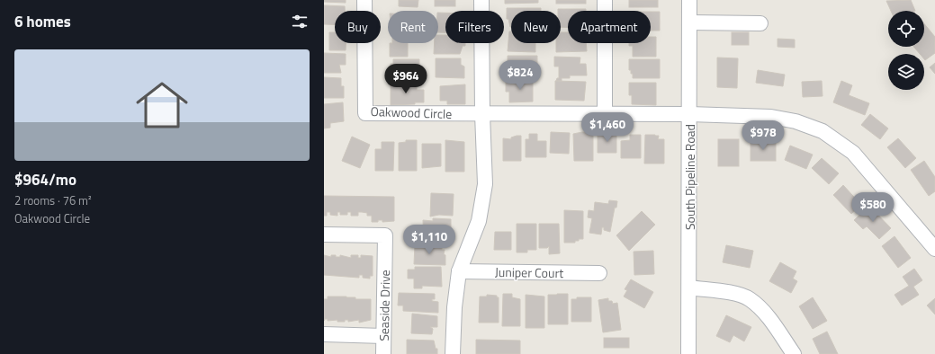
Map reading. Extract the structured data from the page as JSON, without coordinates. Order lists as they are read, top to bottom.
{
  "streets": {
    "street": [
      "Oakwood Circle",
      "South Pipeline Road",
      "Juniper Court",
      "Seaside Drive"
    ]
  },
  "page": {
    "heading": "6 homes",
    "chip": [
      "Buy",
      "Rent",
      "Filters",
      "New",
      "Apartment"
    ],
    "list": [
      {
        "name": "$964/mo",
        "note": "2 rooms · 76 m² · Oakwood Circle"
      }
    ],
    "price": [
      "$824",
      "$964",
      "$1,460",
      "$978",
      "$580",
      "$1,110"
    ]
  }
}
